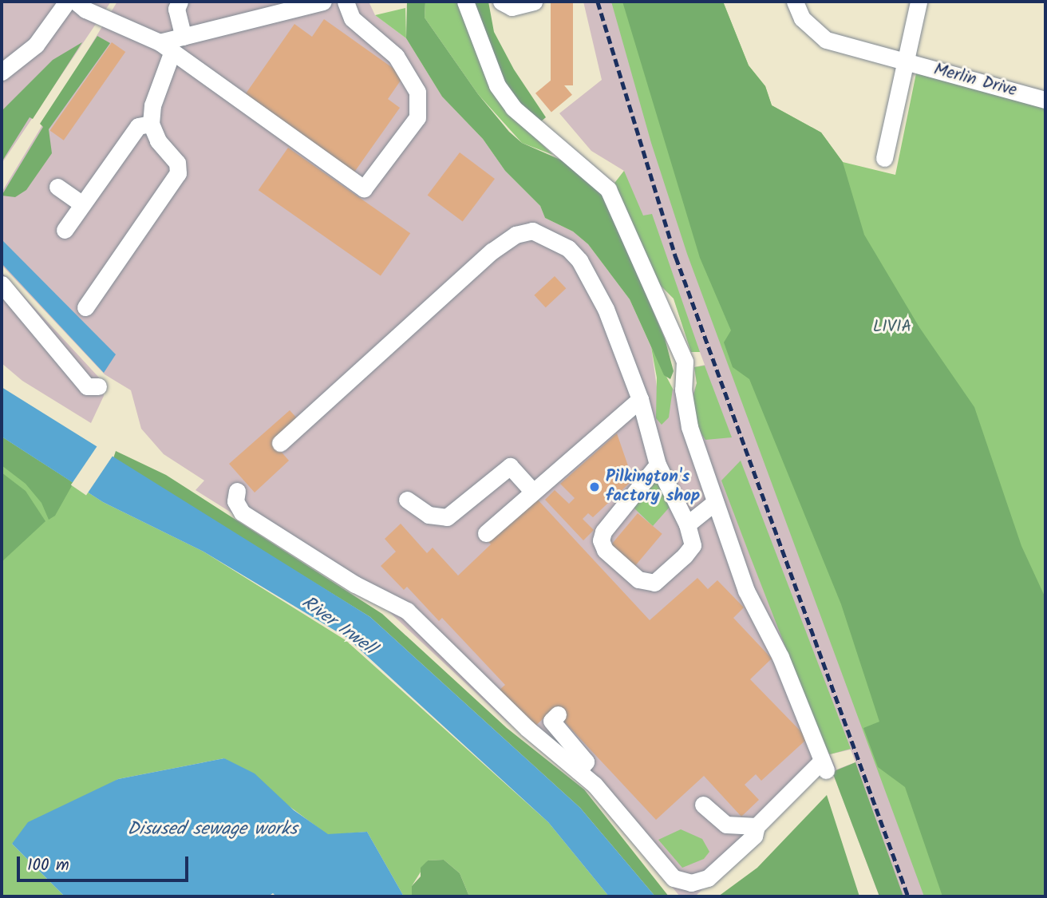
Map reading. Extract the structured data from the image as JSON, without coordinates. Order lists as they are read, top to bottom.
{
  "streets": {
    "street": ["Merlin Drive"]
  },
  "water": ["River Irwell", "Disused sewage works"],
  "parks": ["LIVIA"],
  "places": ["Pilkington's factory shop"],
  "scale_bar": "100 m"
}
